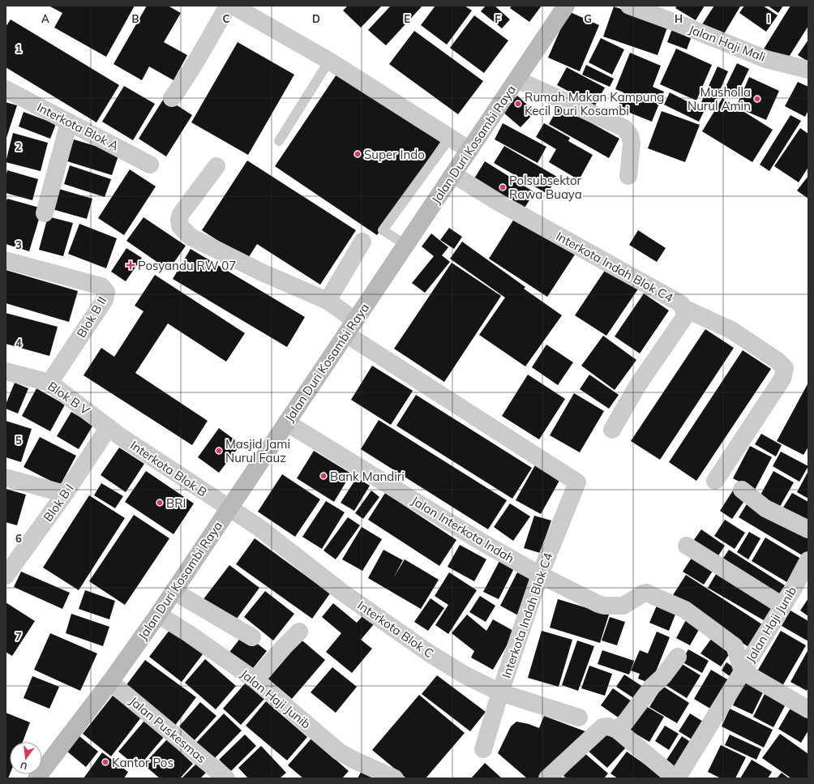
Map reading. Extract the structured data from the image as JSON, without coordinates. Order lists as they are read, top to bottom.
{
  "streets": {
    "main road": ["Jalan Duri Kosambi Raya"],
    "street": [
      "Jalan Haji Mali",
      "Interkota Blok A",
      "Interkota Indah Blok C4",
      "Blok B II",
      "Blok B V",
      "Interkota Blok B",
      "Blok B I",
      "Jalan Interkota Indah",
      "Jalan Haji Junib",
      "Interkota Blok C",
      "Jalan Puskesmas"
    ]
  },
  "crossings": [
    ["Jalan Duri Kosambi Raya", "Interkota Indah Blok C4"],
    ["Jalan Duri Kosambi Raya", "Interkota Blok B"],
    ["Jalan Duri Kosambi Raya", "Jalan Interkota Indah"],
    ["Jalan Duri Kosambi Raya", "Jalan Haji Junib"],
    ["Jalan Duri Kosambi Raya", "Interkota Blok C"],
    ["Jalan Duri Kosambi Raya", "Jalan Puskesmas"],
    ["Interkota Indah Blok C4", "Jalan Interkota Indah"],
    ["Interkota Indah Blok C4", "Interkota Blok C"],
    ["Blok B II", "Blok B V"],
    ["Blok B V", "Interkota Blok B"],
    ["Blok B V", "Blok B I"],
    ["Interkota Blok B", "Blok B I"],
    ["Interkota Blok B", "Interkota Blok C"],
    ["Jalan Interkota Indah", "Jalan Haji Junib"]
  ],
  "places": {
    "other": [
      "Musholla Nurul Amin",
      "Rumah Makan Kampung Kecil Duri Kosambi",
      "Super Indo",
      "Polsubsektor Rawa Buaya",
      "Masjid Jami Nurul Fauz",
      "Bank Mandiri",
      "BRI",
      "Kantor Pos"
    ],
    "health": ["Posyandu RW 07"]
  },
  "north": "bottom",
  "grid": {
    "columns": [
      "A",
      "B",
      "C",
      "D",
      "E",
      "F",
      "G",
      "H",
      "I"
    ],
    "rows": [
      "1",
      "2",
      "3",
      "4",
      "5",
      "6",
      "7"
    ]
  }
}
